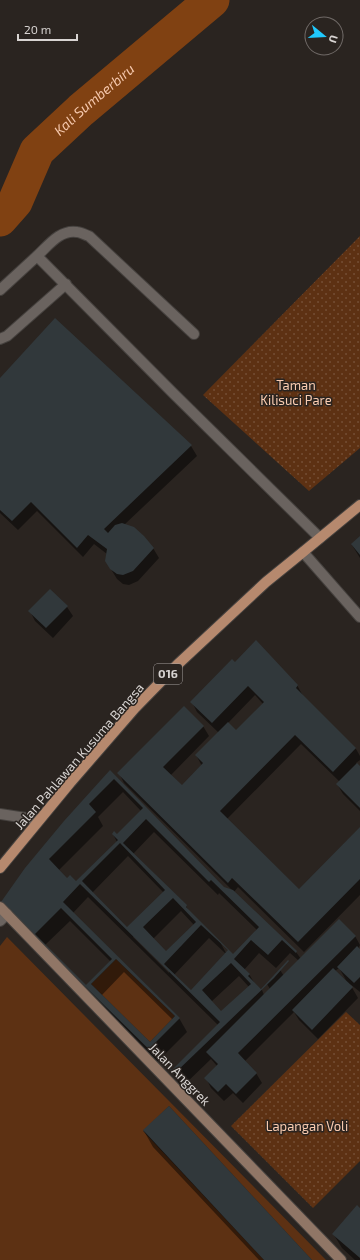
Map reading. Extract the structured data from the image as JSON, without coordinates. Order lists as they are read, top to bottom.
{
  "streets": {
    "main road": ["016", "Jalan Pahlawan Kusuma Bangsa"],
    "street": ["Jalan Anggrek"]
  },
  "water": ["Kali Sumberbiru"],
  "parks": ["Taman Kilisuci Pare", "Lapangan Voli"],
  "scale_bar": "20 m",
  "north": "right"
}
